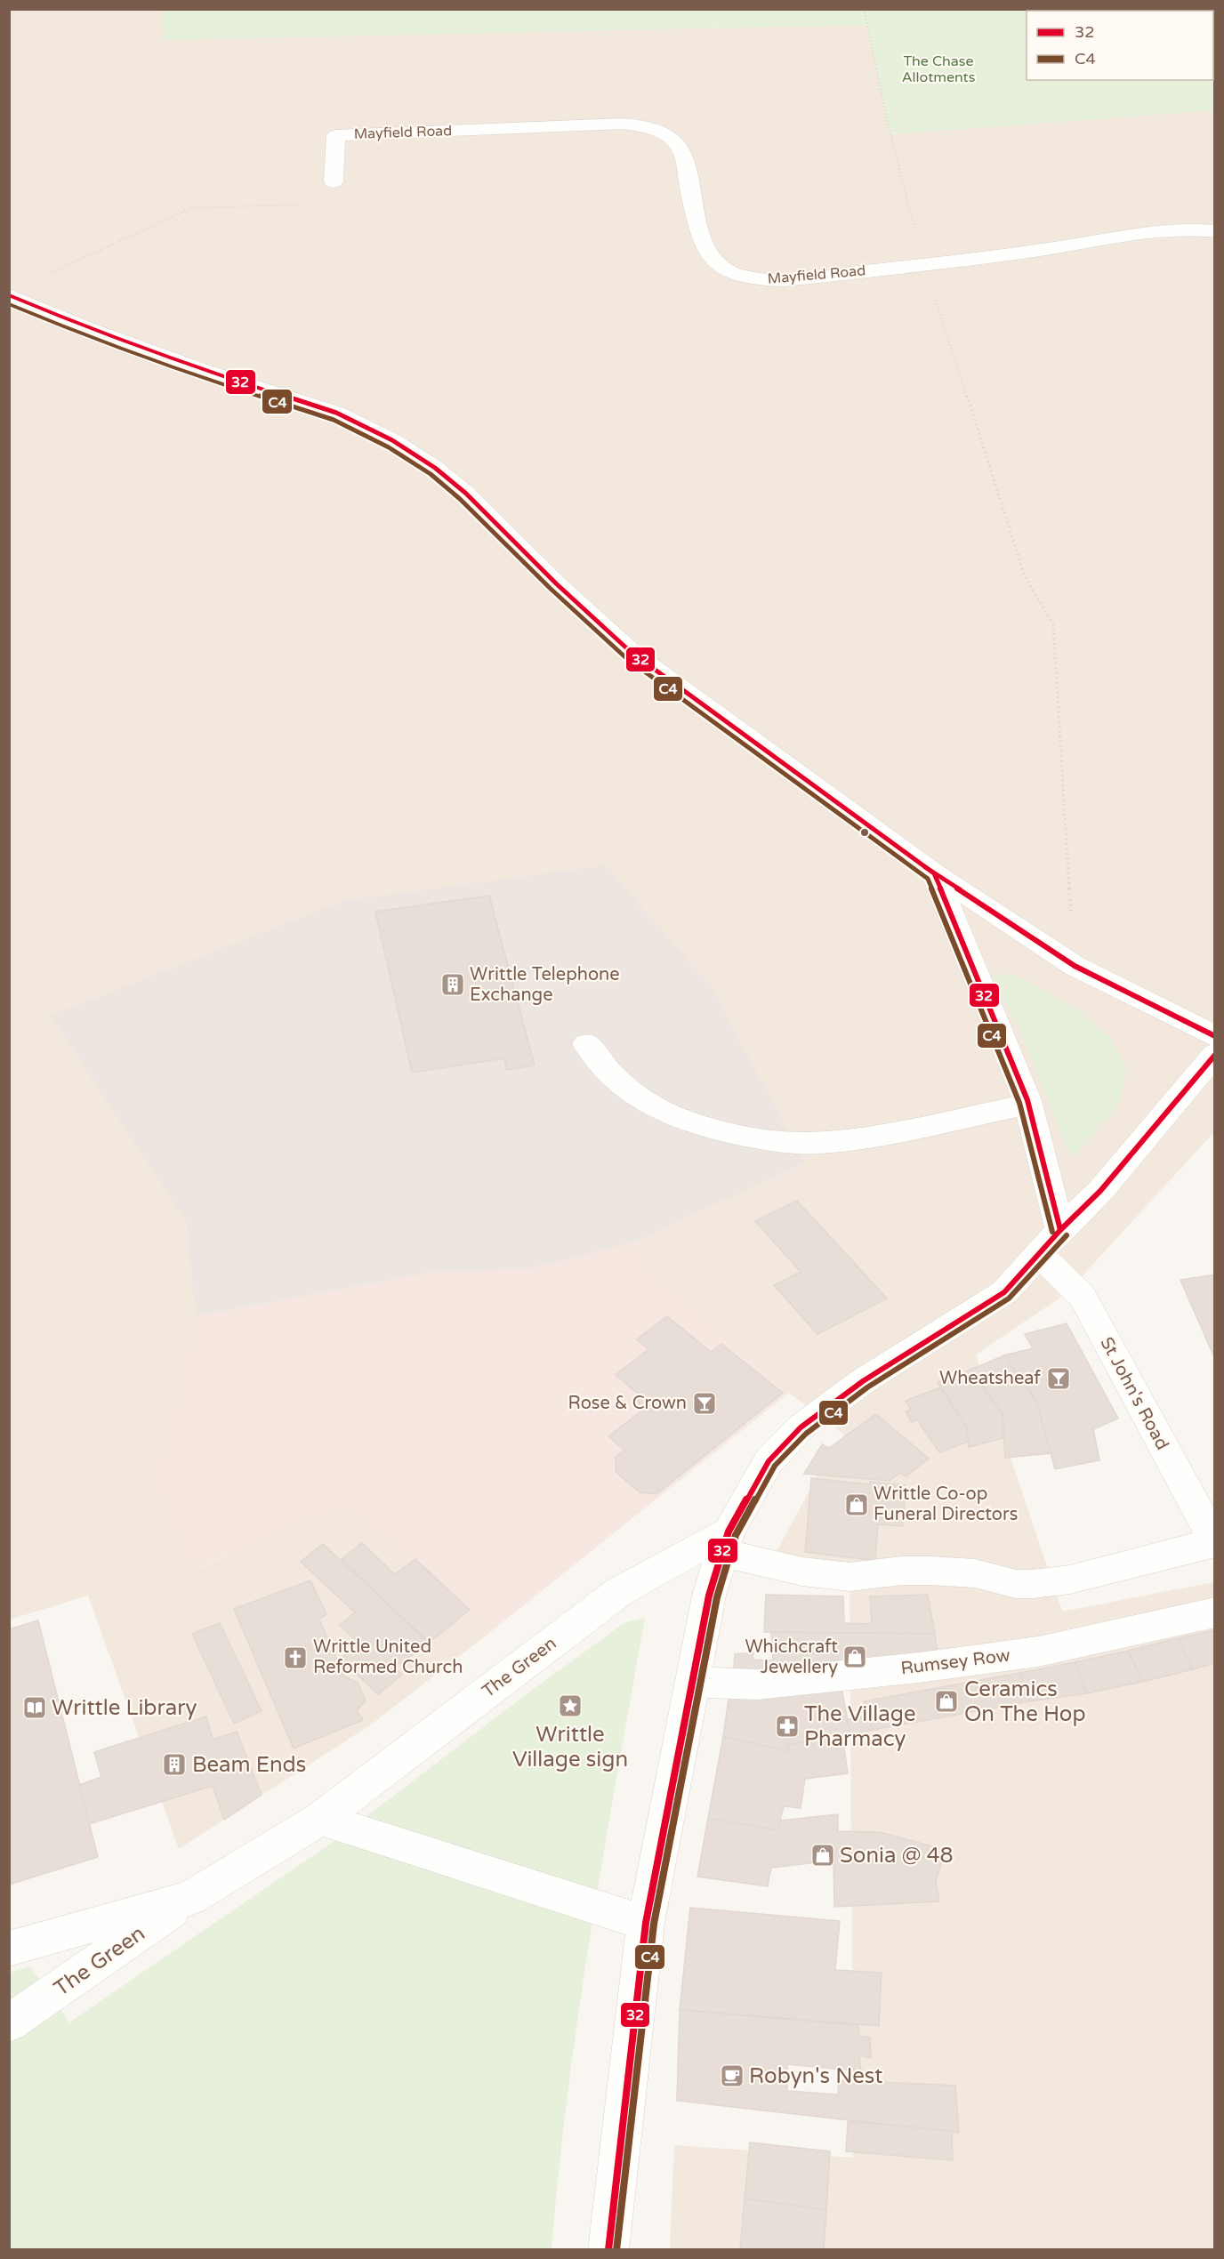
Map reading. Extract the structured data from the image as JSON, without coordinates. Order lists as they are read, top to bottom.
{
  "streets": {
    "street": [
      "Mayfield Road",
      "St John's Road",
      "Rumsey Row",
      "The Green"
    ]
  },
  "parks": ["The Chase Allotments"],
  "places": {
    "building": ["Writtle Telephone Exchange", "Beam Ends"],
    "bar": ["Wheatsheaf", "Rose & Crown"],
    "shop": [
      "Writtle Co-op Funeral Directors",
      "Whichcraft Jewellery",
      "Ceramics On The Hop",
      "Sonia @ 48"
    ],
    "church": ["Writtle United Reformed Church"],
    "place": ["Writtle Village sign"],
    "library": ["Writtle Library"],
    "pharmacy": ["The Village Pharmacy"],
    "cafe": ["Robyn's Nest"]
  },
  "lines": ["transit line 32", "transit line C4"],
  "legend": ["32", "C4"]
}
